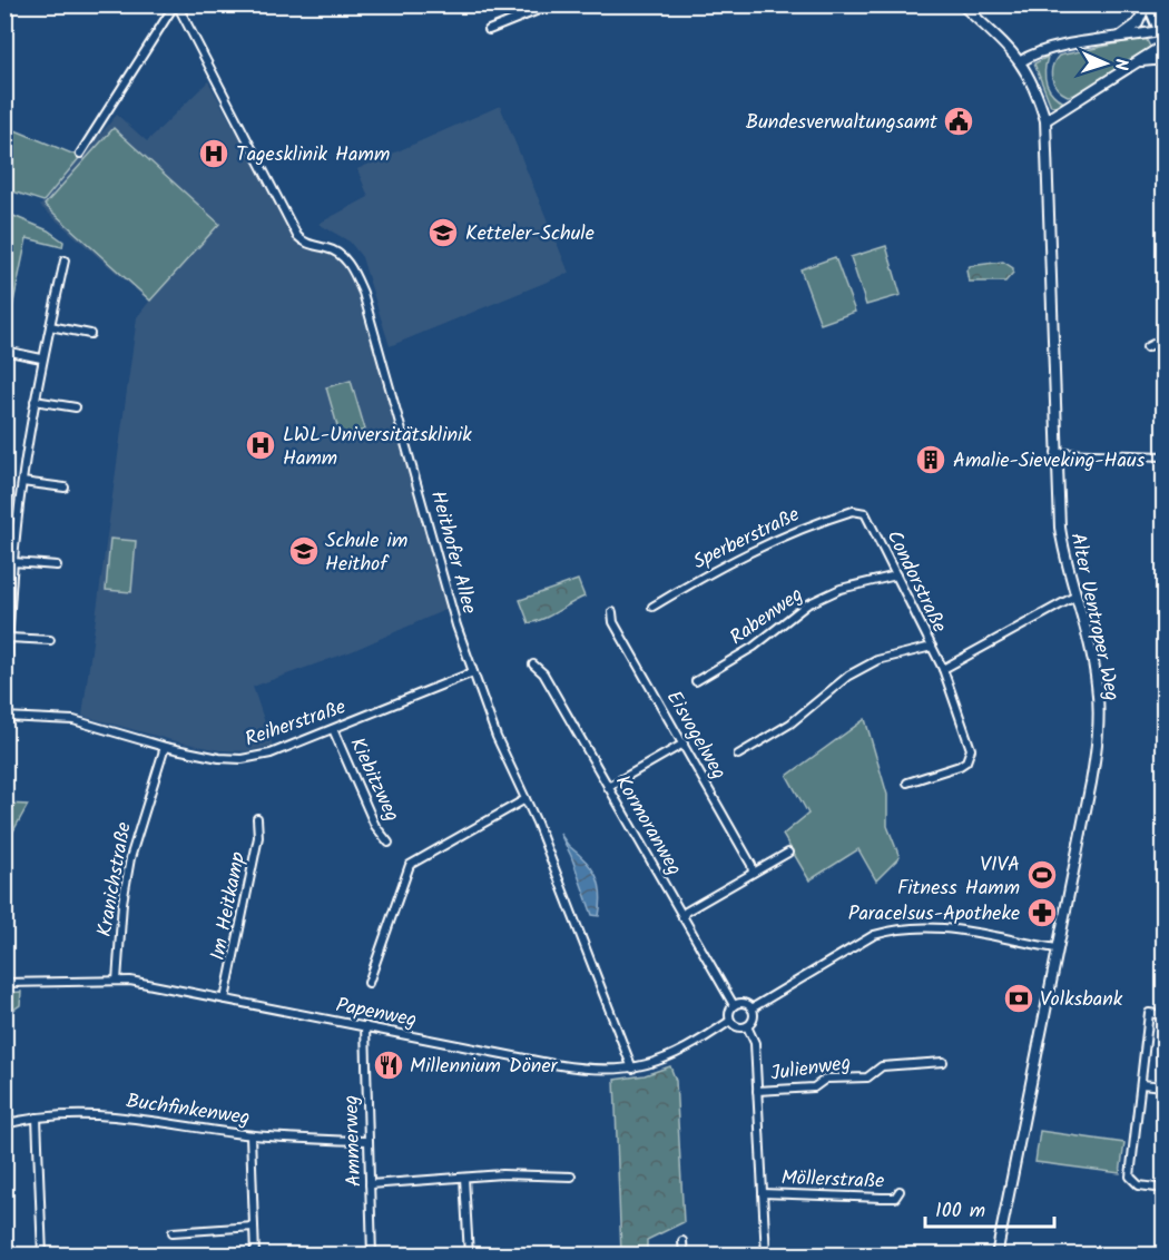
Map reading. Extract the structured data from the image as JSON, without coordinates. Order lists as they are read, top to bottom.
{
  "streets": {
    "street": [
      "Sperberstraße",
      "Heithofer Allee",
      "Condorstraße",
      "Rabenweg",
      "Alter Uentroper Weg",
      "Reiherstraße",
      "Eisvogelweg",
      "Kiebitzweg",
      "Kormoranweg",
      "Kranichstraße",
      "Im Heitkamp",
      "Papenweg",
      "Julienweg",
      "Buchfinkenweg",
      "Ammerweg",
      "Möllerstraße"
    ]
  },
  "crossings": [
    ["Sperberstraße", "Condorstraße"],
    ["Heithofer Allee", "Reiherstraße"],
    ["Heithofer Allee", "Papenweg"],
    ["Condorstraße", "Rabenweg"],
    ["Reiherstraße", "Kiebitzweg"],
    ["Reiherstraße", "Kranichstraße"],
    ["Kormoranweg", "Papenweg"],
    ["Kormoranweg", "Julienweg"],
    ["Kranichstraße", "Papenweg"],
    ["Im Heitkamp", "Papenweg"],
    ["Papenweg", "Julienweg"],
    ["Papenweg", "Ammerweg"],
    ["Julienweg", "Möllerstraße"],
    ["Buchfinkenweg", "Ammerweg"]
  ],
  "places": {
    "public building": ["Bundesverwaltungsamt"],
    "hospital": ["Tagesklinik Hamm", "LWL-Universitätsklinik Hamm"],
    "school or university": ["Ketteler-Schule", "Schule im Heithof"],
    "building": ["Amalie-Sieveking-Haus"],
    "sports": ["VIVA Fitness Hamm"],
    "pharmacy": ["Paracelsus-Apotheke"],
    "bank": ["Volksbank"],
    "restaurant": ["Millennium Döner"]
  },
  "scale_bar": "100 m",
  "north": "right"
}
